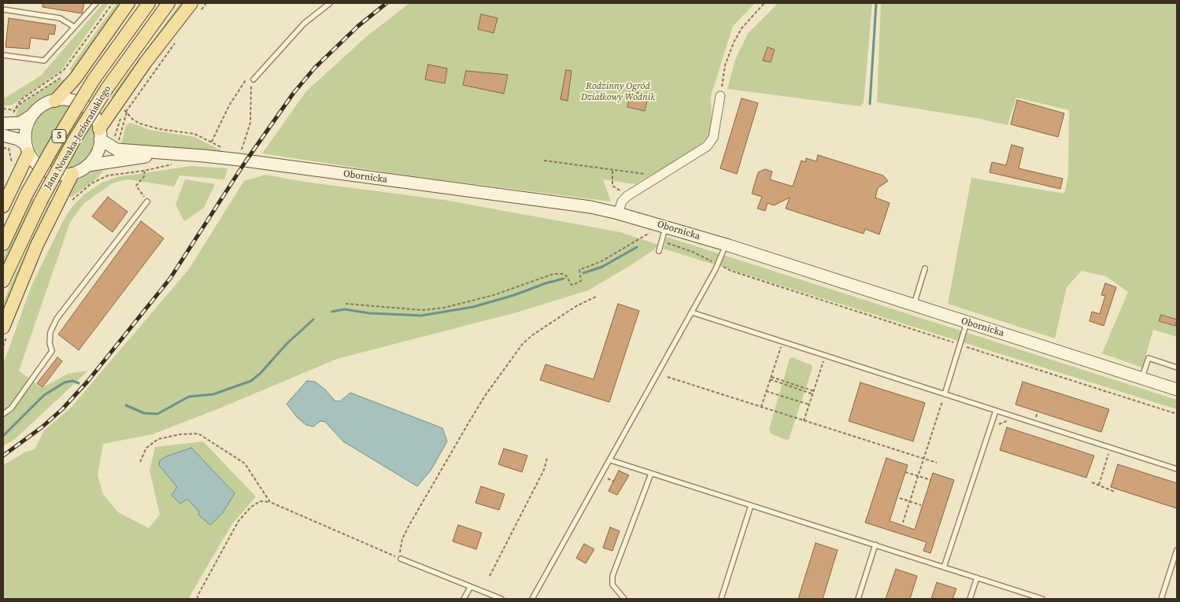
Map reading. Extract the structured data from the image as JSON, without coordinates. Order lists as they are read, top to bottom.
{
  "streets": {
    "main road": ["5", "Jana Nowaka-Jeziorańskiego", "Obornicka"]
  },
  "parks": ["Rodzinny Ogród Działkowy Wodnik"]
}
